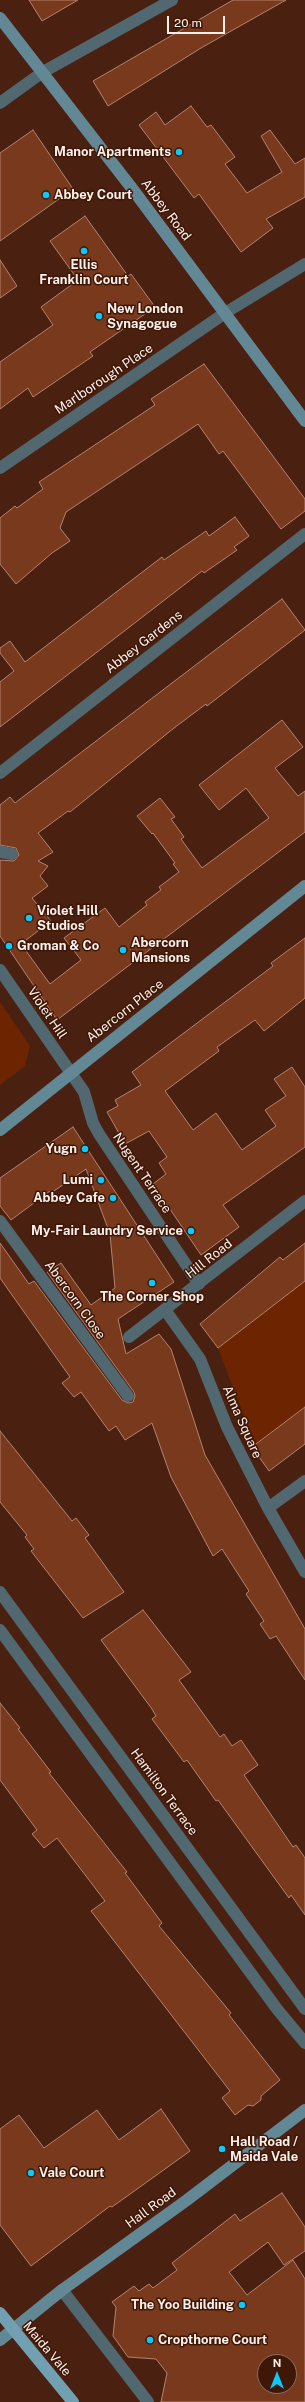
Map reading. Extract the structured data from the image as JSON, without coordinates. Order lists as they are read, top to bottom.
{
  "streets": {
    "main road": ["Maida Vale"],
    "street": [
      "Abbey Road",
      "Marlborough Place",
      "Abbey Gardens",
      "Abercorn Place",
      "Violet Hill",
      "Nugent Terrace",
      "Hill Road",
      "Abercorn Close",
      "Alma Square",
      "Hamilton Terrace",
      "Hall Road"
    ]
  },
  "crossings": [
    ["Abbey Road", "Marlborough Place"],
    ["Abercorn Place", "Violet Hill"],
    ["Abercorn Place", "Nugent Terrace"],
    ["Violet Hill", "Nugent Terrace"],
    ["Nugent Terrace", "Hill Road"],
    ["Hill Road", "Alma Square"],
    ["Hall Road", "Maida Vale"]
  ],
  "places": [
    "Manor Apartments",
    "Abbey Court",
    "Ellis Franklin Court",
    "New London Synagogue",
    "Violet Hill Studios",
    "Groman & Co",
    "Abercorn Mansions",
    "Yugn",
    "Lumi",
    "Abbey Cafe",
    "My-Fair Laundry Service",
    "The Corner Shop",
    "Hall Road / Maida Vale",
    "Vale Court",
    "The Yoo Building",
    "Cropthorne Court"
  ],
  "scale_bar": "20 m",
  "north": "top"
}
